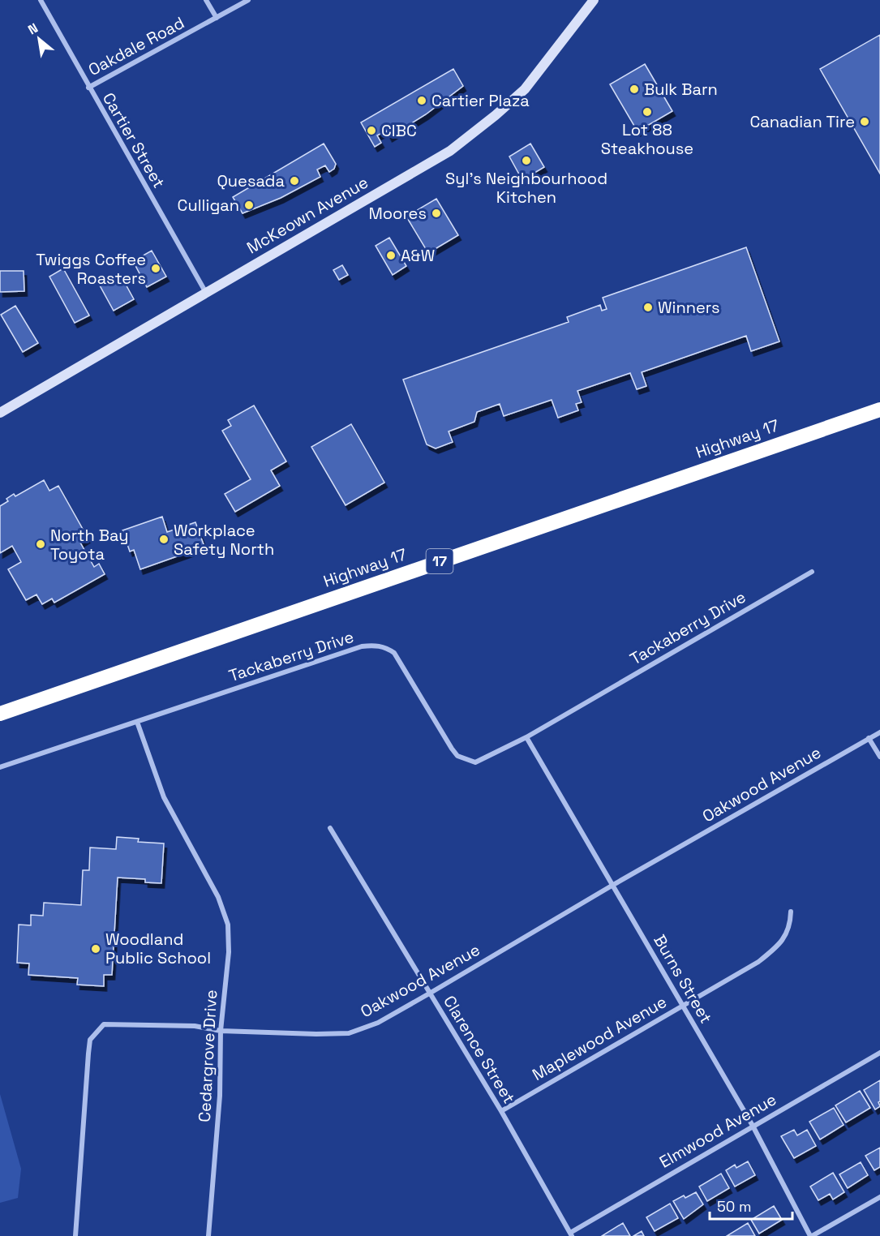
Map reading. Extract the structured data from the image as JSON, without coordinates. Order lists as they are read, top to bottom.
{
  "streets": {
    "highway": ["Highway 17", "17"],
    "street": [
      "Oakdale Road",
      "Cartier Street",
      "McKeown Avenue",
      "Tackaberry Drive",
      "Oakwood Avenue",
      "Burns Street",
      "Maplewood Avenue",
      "Clarence Street",
      "Cedargrove Drive",
      "Elmwood Avenue"
    ]
  },
  "crossings": [
    ["Oakdale Road", "Cartier Street"],
    ["Cartier Street", "McKeown Avenue"],
    ["Tackaberry Drive", "Burns Street"],
    ["Tackaberry Drive", "Cedargrove Drive"],
    ["Oakwood Avenue", "Burns Street"],
    ["Oakwood Avenue", "Clarence Street"],
    ["Oakwood Avenue", "Cedargrove Drive"],
    ["Burns Street", "Maplewood Avenue"],
    ["Burns Street", "Elmwood Avenue"],
    ["Maplewood Avenue", "Clarence Street"],
    ["Clarence Street", "Elmwood Avenue"]
  ],
  "places": [
    "Bulk Barn",
    "Cartier Plaza",
    "Lot 88 Steakhouse",
    "Canadian Tire",
    "CIBC",
    "Syl's Neighbourhood Kitchen",
    "Quesada",
    "Culligan",
    "Moores",
    "A&W",
    "Twiggs Coffee Roasters",
    "Winners",
    "Workplace Safety North",
    "North Bay Toyota",
    "Woodland Public School"
  ],
  "scale_bar": "50 m",
  "north": "top left"
}
